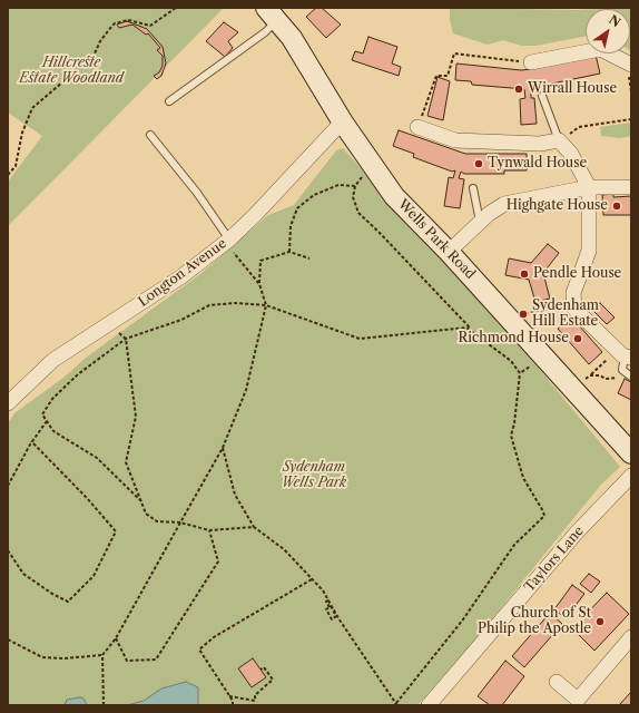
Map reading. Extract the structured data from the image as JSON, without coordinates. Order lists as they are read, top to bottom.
{
  "streets": {
    "street": ["Wells Park Road", "Longton Avenue", "Taylors Lane"]
  },
  "crossings": [
    ["Wells Park Road", "Longton Avenue"]
  ],
  "parks": ["Hillcreste Estate Woodland", "Sydenham Wells Park"],
  "places": [
    "Wirrall House",
    "Tynwald House",
    "Highgate House",
    "Pendle House",
    "Sydenham Hill Estate",
    "Richmond House",
    "Church of St Philip the Apostle"
  ],
  "north": "top right"
}
